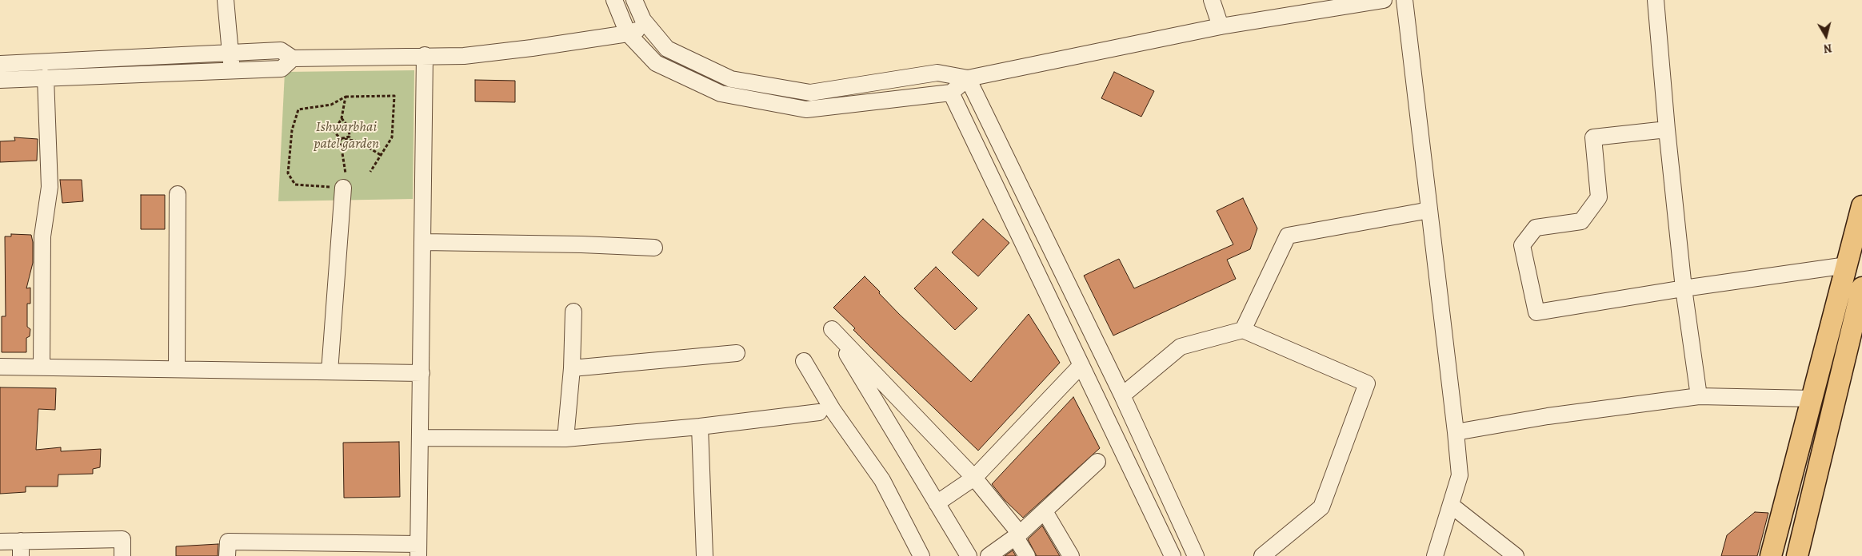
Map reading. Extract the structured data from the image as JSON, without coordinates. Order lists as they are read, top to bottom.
{
  "parks": ["Ishwarbhai patel garden"],
  "north": "bottom"
}
